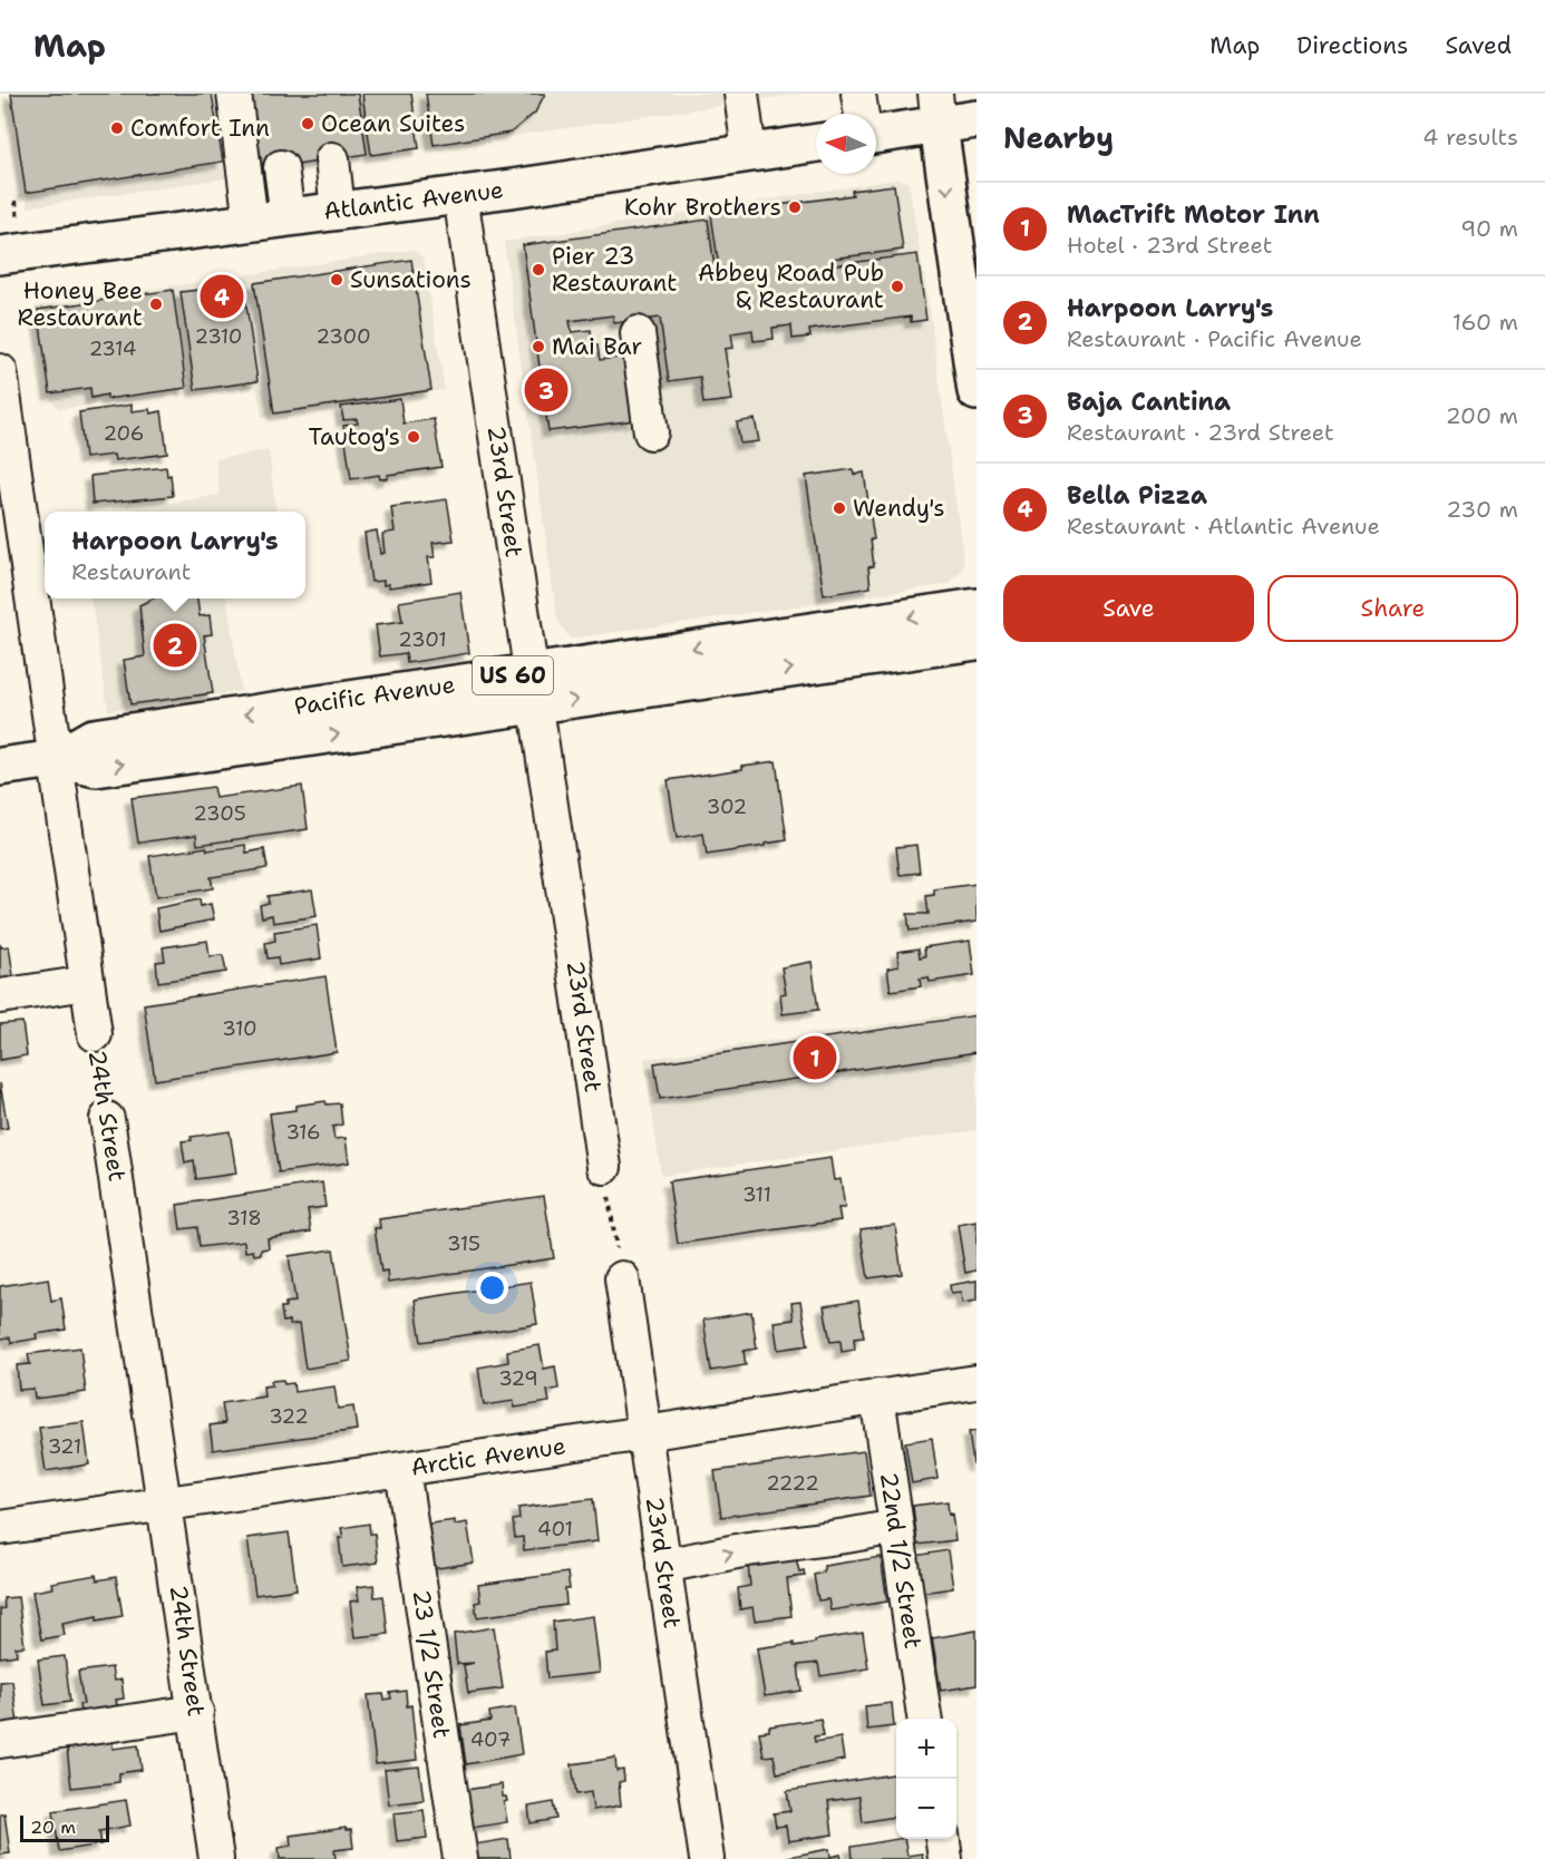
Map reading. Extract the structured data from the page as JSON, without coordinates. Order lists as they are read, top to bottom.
{
  "streets": {
    "main road": ["Atlantic Avenue", "US 60", "Pacific Avenue"],
    "street": [
      "23rd Street",
      "24th Street",
      "Arctic Avenue",
      "22nd 1/2 Street",
      "23 1/2 Street"
    ]
  },
  "crossings": [
    ["Atlantic Avenue", "23rd Street"],
    ["23rd Street", "Pacific Avenue"],
    ["23rd Street", "Arctic Avenue"],
    ["Pacific Avenue", "24th Street"],
    ["24th Street", "Arctic Avenue"],
    ["Arctic Avenue", "22nd 1/2 Street"],
    ["Arctic Avenue", "23 1/2 Street"]
  ],
  "places": [
    "Ocean Suites",
    "Comfort Inn",
    "Kohr Brothers",
    "Pier 23 Restaurant",
    "Sunsations",
    "Abbey Road Pub & Restaurant",
    "Honey Bee Restaurant",
    "Mai Bar",
    "Tautog's",
    "Wendy's"
  ],
  "house_numbers": [
    "2310",
    "2300",
    "2314",
    "206",
    "2301",
    "302",
    "2305",
    "310",
    "316",
    "311",
    "318",
    "315",
    "329",
    "322",
    "321",
    "2222",
    "401",
    "407"
  ],
  "scale_bar": "20 m",
  "north": "left",
  "page": {
    "header": "Map",
    "nav": ["Map", "Directions", "Saved"],
    "heading": ["Nearby", "4 results"],
    "list": [
      {
        "mark": "1",
        "name": "MacTrift Motor Inn",
        "note": "Hotel · 23rd Street",
        "value": "90 m"
      },
      {
        "mark": "2",
        "name": "Harpoon Larry's",
        "note": "Restaurant · Pacific Avenue",
        "value": "160 m"
      },
      {
        "mark": "3",
        "name": "Baja Cantina",
        "note": "Restaurant · 23rd Street",
        "value": "200 m"
      },
      {
        "mark": "4",
        "name": "Bella Pizza",
        "note": "Restaurant · Atlantic Avenue",
        "value": "230 m"
      }
    ],
    "pins": [
      "4",
      "3",
      "2",
      "1"
    ],
    "popup": ["Harpoon Larry's", "Restaurant"],
    "buttons": ["Save", "Share"],
    "map_buttons": ["+", "−"],
    "scale": "20 m"
  }
}
